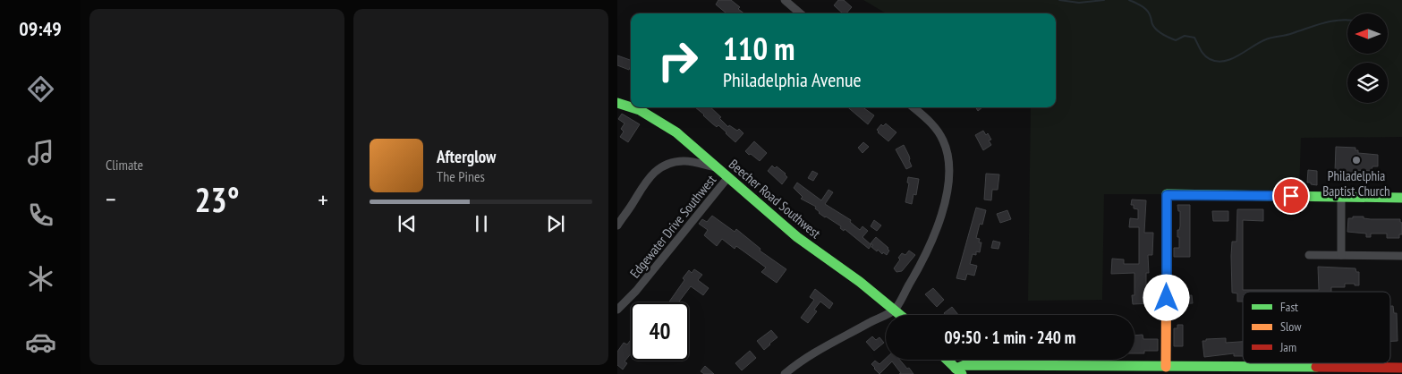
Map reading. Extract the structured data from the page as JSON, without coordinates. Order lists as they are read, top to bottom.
{
  "streets": {
    "street": ["Beecher Road Southwest", "Edgewater Drive Southwest"]
  },
  "crossings": [
    ["Beecher Road Southwest", "Edgewater Drive Southwest"]
  ],
  "places": ["Philadelphia Baptist Church"],
  "legend": ["Fast", "Slow", "Jam"],
  "north": "left",
  "page": {
    "tabs": "09:49",
    "tile": "Climate",
    "turn": ["110 m", "Philadelphia Avenue"],
    "song": ["Afterglow", "The Pines"],
    "heat": ["−", "23°", "+"],
    "limit": "40",
    "trip": "09:50 · 1 min · 240 m"
  }
}
